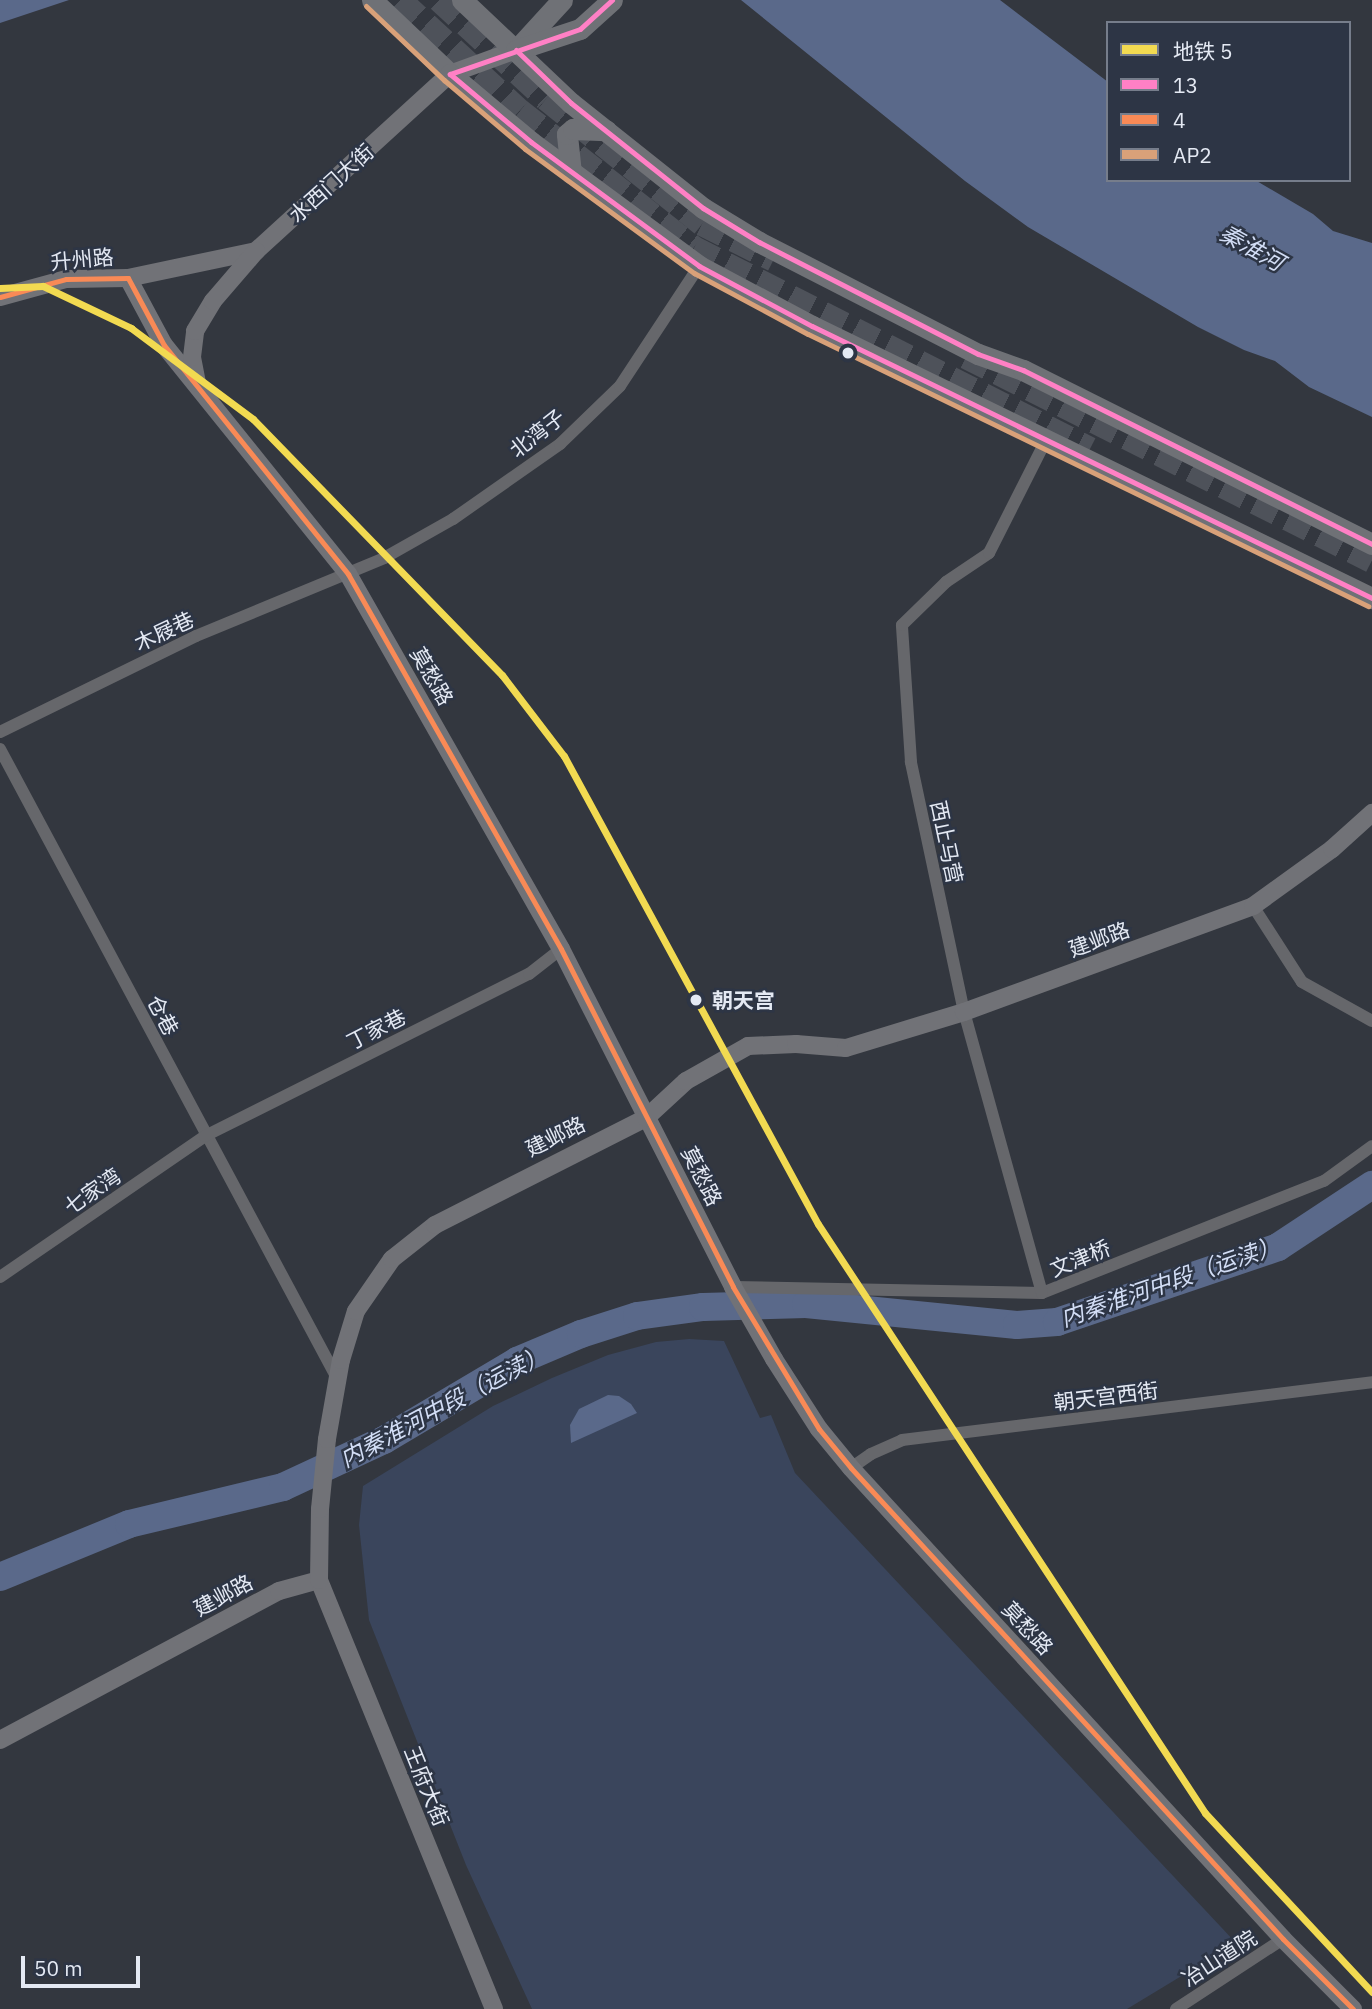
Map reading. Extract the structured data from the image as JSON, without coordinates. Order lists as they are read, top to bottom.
{
  "streets": {
    "main road": [
      "水西门大街",
      "升州路",
      "莫愁路",
      "建邺路",
      "王府大街"
    ],
    "street": [
      "北湾子",
      "木屐巷",
      "西止马营",
      "仓巷",
      "丁家巷",
      "七家湾",
      "文津桥",
      "朝天宫西街",
      "冶山道院"
    ]
  },
  "crossings": [
    ["水西门大街", "莫愁路"],
    ["升州路", "莫愁路"],
    ["北湾子", "木屐巷"],
    ["北湾子", "莫愁路"],
    ["木屐巷", "莫愁路"],
    ["莫愁路", "建邺路"],
    ["莫愁路", "丁家巷"],
    ["莫愁路", "文津桥"],
    ["莫愁路", "朝天宫西街"],
    ["莫愁路", "冶山道院"],
    ["西止马营", "建邺路"],
    ["西止马营", "文津桥"],
    ["建邺路", "仓巷"],
    ["建邺路", "王府大街"],
    ["仓巷", "丁家巷"],
    ["仓巷", "七家湾"],
    ["丁家巷", "七家湾"]
  ],
  "water": ["秦淮河", "内秦淮河中段（运渎）"],
  "places": ["朝天宫"],
  "lines": [
    "transit line 13",
    "transit line AP2",
    "transit line 4",
    "metro line 5"
  ],
  "legend": [
    "地铁 5",
    "13",
    "4",
    "AP2"
  ],
  "scale_bar": "50 m"
}
